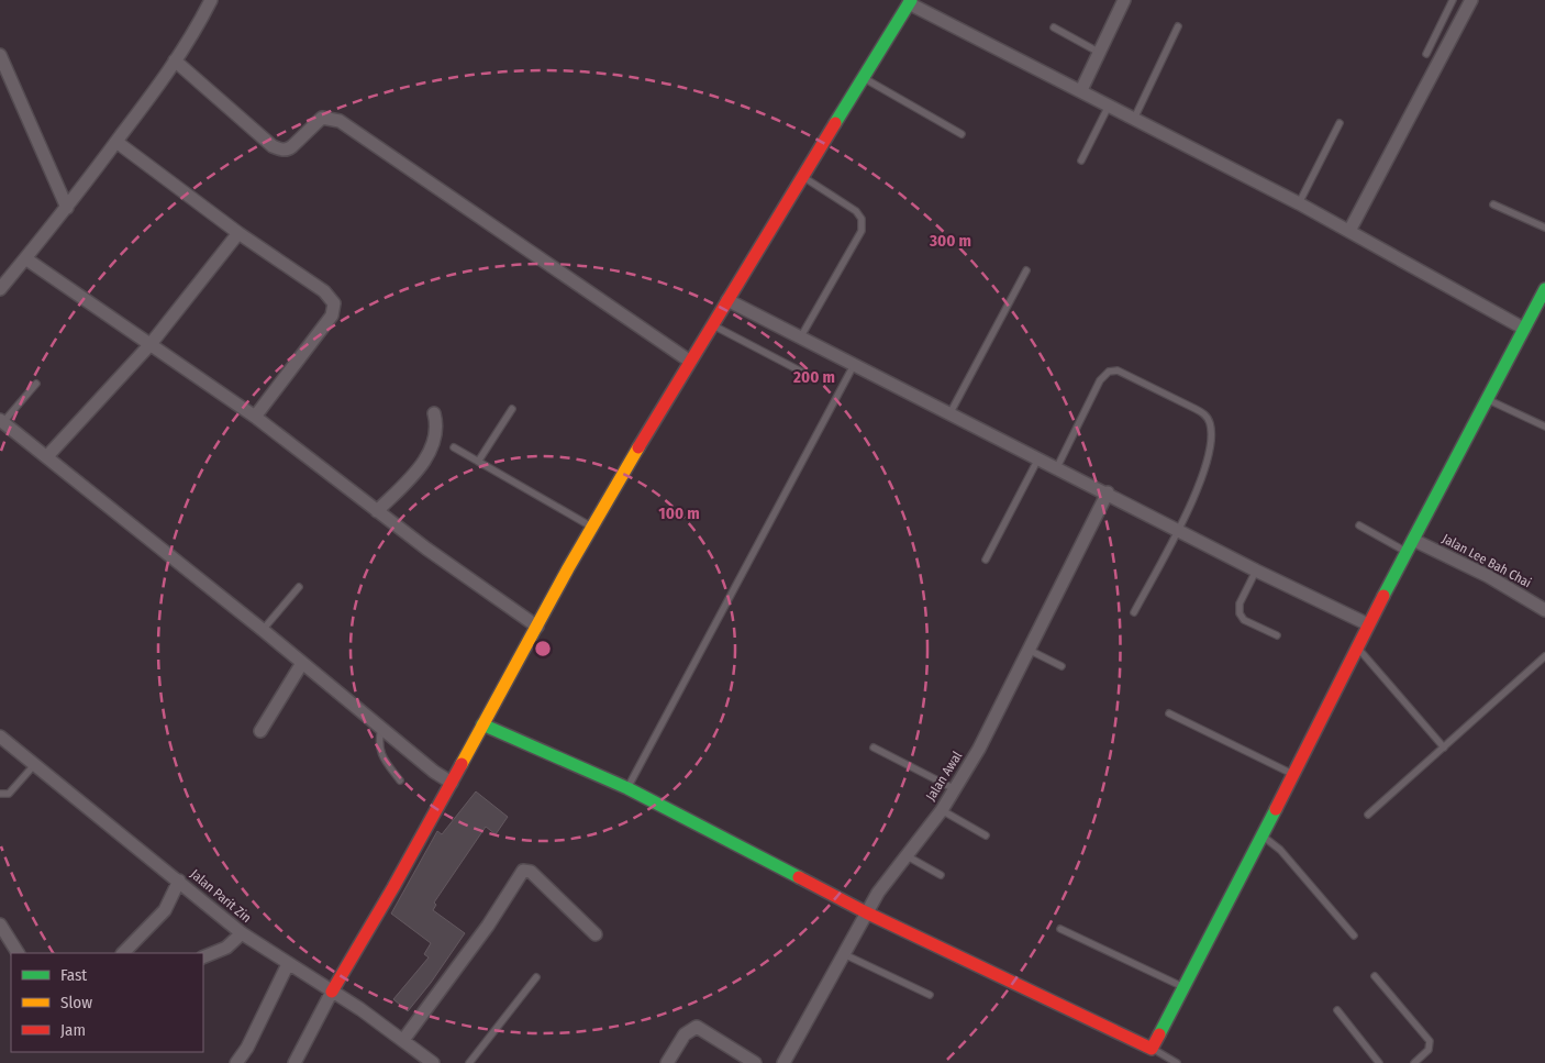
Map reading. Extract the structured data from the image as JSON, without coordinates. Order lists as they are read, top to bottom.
{
  "streets": {
    "street": ["Jalan Lee Bah Chai", "Jalan Awal", "Jalan Parit Zin"]
  },
  "legend": ["Fast", "Slow", "Jam"],
  "rings": ["300 m", "200 m", "100 m"]
}
